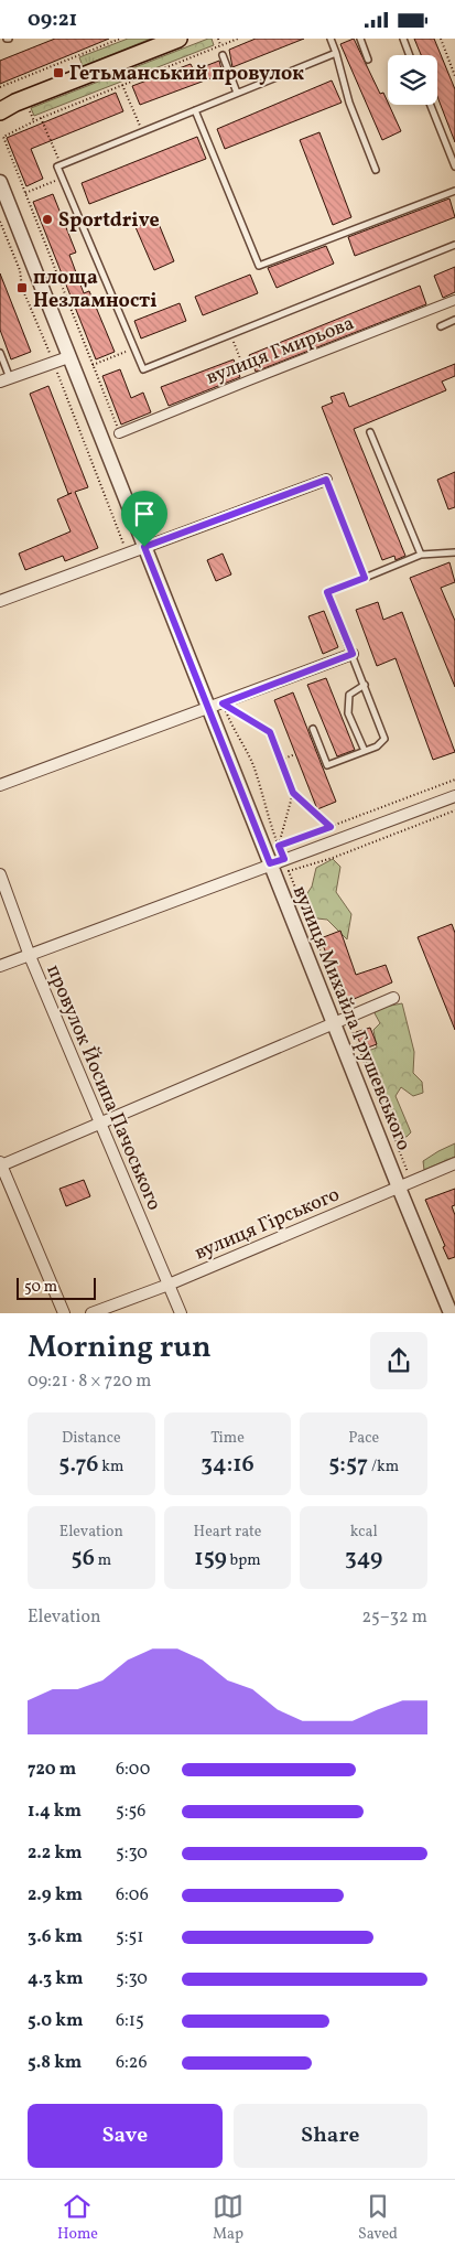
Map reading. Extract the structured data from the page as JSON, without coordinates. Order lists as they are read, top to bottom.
{
  "streets": {
    "street": [
      "вулиця Гмирьова",
      "вулиця Михайла Грушевського",
      "провулок Йосипа Пачоського",
      "вулиця Гірського"
    ]
  },
  "crossings": [
    ["вулиця Михайла Грушевського", "вулиця Гірського"],
    ["провулок Йосипа Пачоського", "вулиця Гірського"]
  ],
  "places": {
    "transit": ["Гетьманський провулок", "площа Незламності"],
    "other": ["Sportdrive"]
  },
  "scale_bar": "50 m",
  "page": {
    "status": "09:21",
    "scale": "50 m",
    "heading": ["Morning run", "09:21 · 8 × 720 m"],
    "stats": [
      ["Distance", "5.76 km"],
      ["Time", "34:16"],
      ["Pace", "5:57 /km"],
      ["Elevation", "56 m"],
      ["Heart rate", "159 bpm"],
      ["kcal", "349"]
    ],
    "chart": ["Elevation", "25–32 m"],
    "list": [
      {
        "name": "720 m",
        "note": "6:00"
      },
      {
        "name": "1.4 km",
        "note": "5:56"
      },
      {
        "name": "2.2 km",
        "note": "5:30"
      },
      {
        "name": "2.9 km",
        "note": "6:06"
      },
      {
        "name": "3.6 km",
        "note": "5:51"
      },
      {
        "name": "4.3 km",
        "note": "5:30"
      },
      {
        "name": "5.0 km",
        "note": "6:15"
      },
      {
        "name": "5.8 km",
        "note": "6:26"
      }
    ],
    "buttons": ["Save", "Share"],
    "tabs": ["Home", "Map", "Saved"]
  }
}
